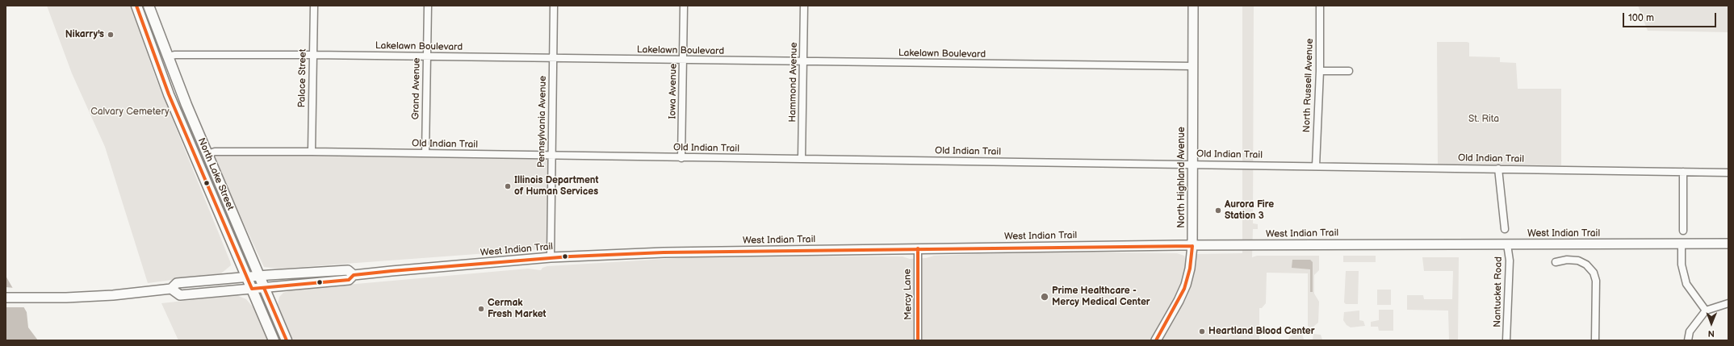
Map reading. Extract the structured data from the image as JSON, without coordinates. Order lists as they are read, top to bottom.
{
  "streets": {
    "main road": ["North Lake Street", "North Highland Avenue", "West Indian Trail"],
    "street": [
      "Lakelawn Boulevard",
      "Palace Street",
      "Hammond Avenue",
      "North Russell Avenue",
      "Grand Avenue",
      "Iowa Avenue",
      "Pennsylvania Avenue",
      "Old Indian Trail",
      "Nantucket Road",
      "Mercy Lane"
    ]
  },
  "crossings": [
    ["Lakelawn Boulevard", "Palace Street"],
    ["Lakelawn Boulevard", "Hammond Avenue"],
    ["Lakelawn Boulevard", "Grand Avenue"],
    ["Lakelawn Boulevard", "Iowa Avenue"],
    ["Lakelawn Boulevard", "Pennsylvania Avenue"],
    ["Lakelawn Boulevard", "North Lake Street"],
    ["Lakelawn Boulevard", "North Highland Avenue"],
    ["Palace Street", "Old Indian Trail"],
    ["Hammond Avenue", "Old Indian Trail"],
    ["North Russell Avenue", "Old Indian Trail"],
    ["Grand Avenue", "Old Indian Trail"],
    ["Iowa Avenue", "Old Indian Trail"],
    ["Pennsylvania Avenue", "Old Indian Trail"],
    ["Pennsylvania Avenue", "West Indian Trail"],
    ["Old Indian Trail", "North Lake Street"],
    ["Old Indian Trail", "North Highland Avenue"],
    ["North Lake Street", "West Indian Trail"],
    ["North Highland Avenue", "West Indian Trail"],
    ["West Indian Trail", "Nantucket Road"],
    ["West Indian Trail", "Mercy Lane"]
  ],
  "parks": ["Calvary Cemetery", "St. Rita"],
  "places": [
    "Nikarry's",
    "Illinois Department of Human Services",
    "Aurora Fire Station 3",
    "Prime Healthcare - Mercy Medical Center",
    "Cermak Fresh Market",
    "Heartland Blood Center"
  ],
  "scale_bar": "100 m",
  "north": "bottom"
}
